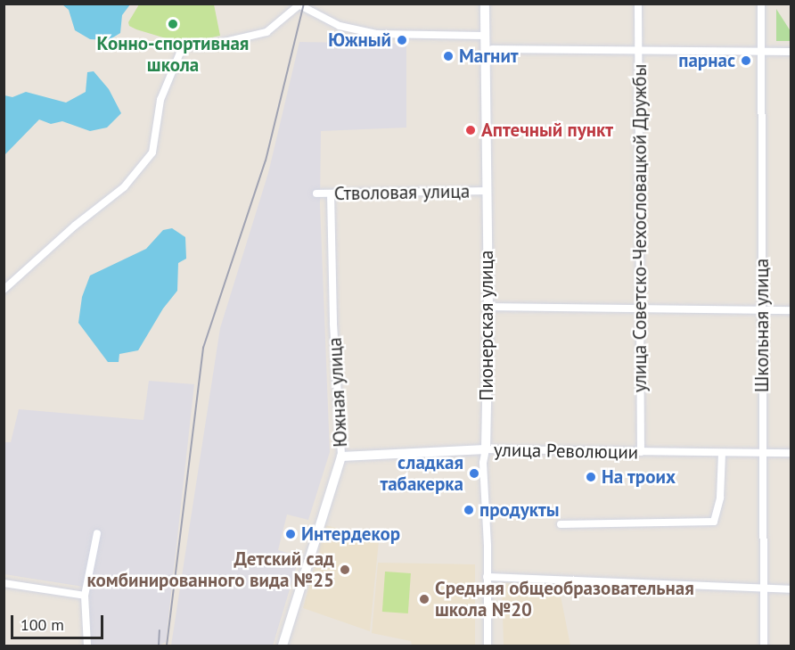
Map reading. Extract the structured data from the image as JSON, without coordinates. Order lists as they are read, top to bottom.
{
  "streets": {
    "street": [
      "Стволовая улица",
      "улица Советско-Чехословацкой Дружбы",
      "Пионерская улица",
      "Школьная улица",
      "Южная улица",
      "улица Революции"
    ]
  },
  "crossings": [
    ["Стволовая улица", "Пионерская улица"],
    ["Стволовая улица", "Южная улица"],
    ["улица Советско-Чехословацкой Дружбы", "улица Революции"],
    ["Пионерская улица", "улица Революции"],
    ["Школьная улица", "улица Революции"],
    ["Южная улица", "улица Революции"]
  ],
  "places": [
    "Конно-спортивная школа",
    "Южный",
    "Магнит",
    "парнас",
    "Аптечный пункт",
    "сладкая табакерка",
    "На троих",
    "продукты",
    "Интердекор",
    "Детский сад комбинированного вида №25",
    "Средняя общеобразовательная школа №20"
  ],
  "scale_bar": "100 m"
}
